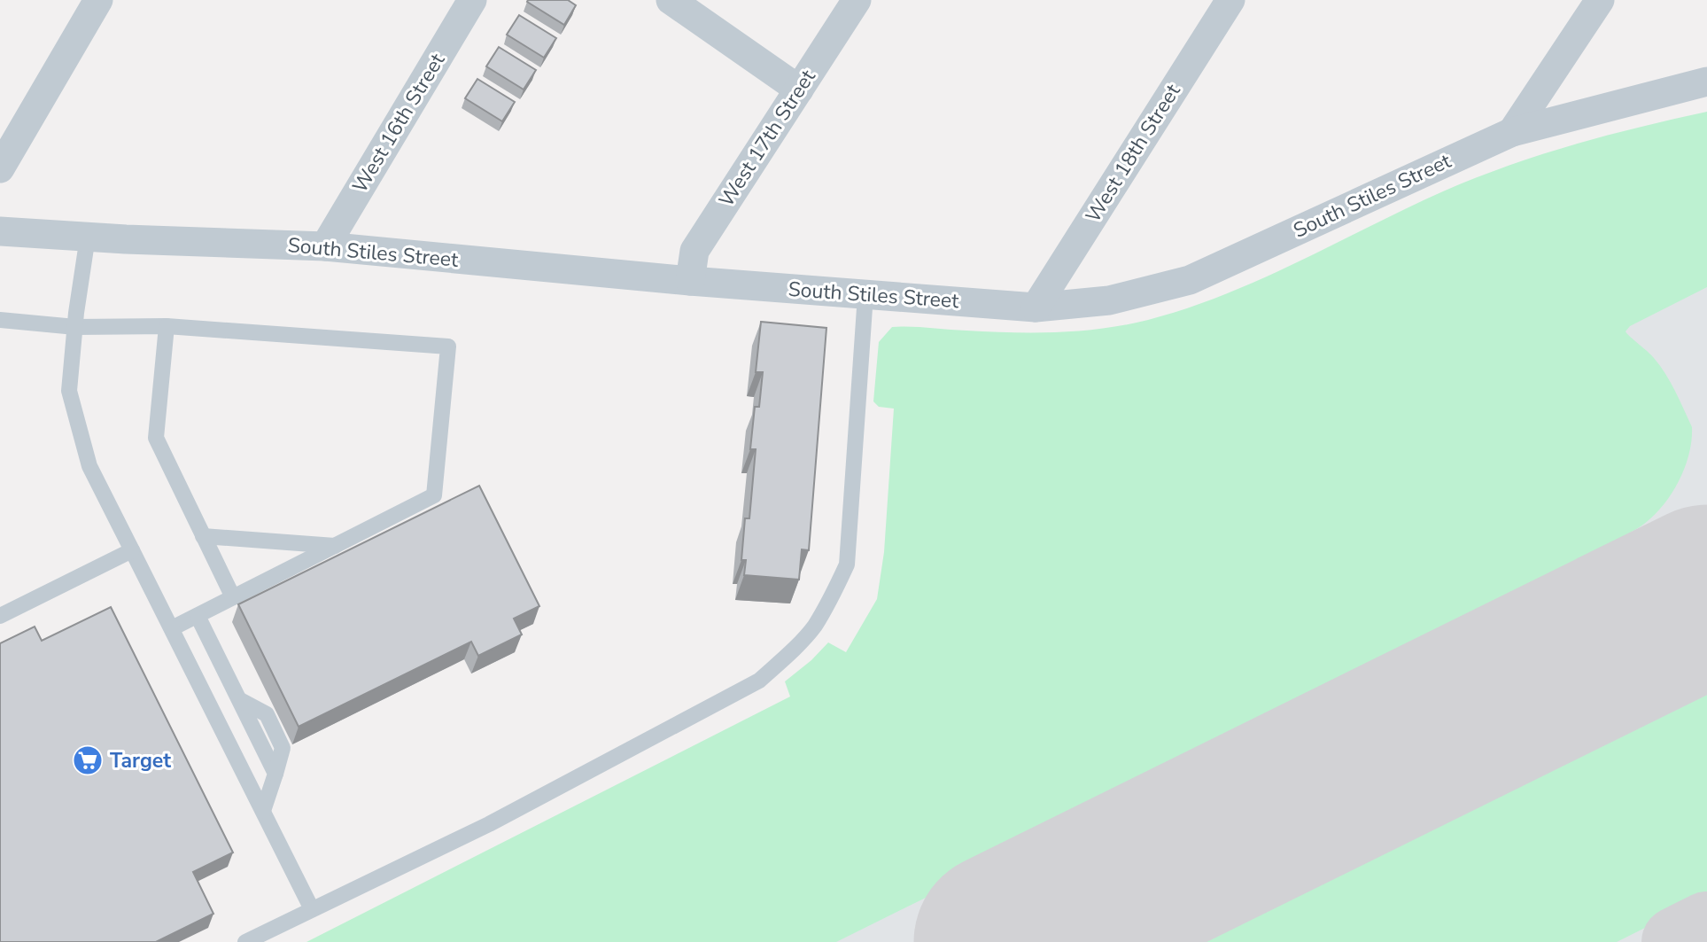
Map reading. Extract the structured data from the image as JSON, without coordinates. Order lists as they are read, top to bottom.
{
  "streets": {
    "street": [
      "West 16th Street",
      "West 17th Street",
      "West 18th Street",
      "South Stiles Street"
    ]
  },
  "crossings": [
    ["West 16th Street", "South Stiles Street"],
    ["West 17th Street", "South Stiles Street"],
    ["West 18th Street", "South Stiles Street"]
  ],
  "places": {
    "supermarket": ["Target"]
  }
}
